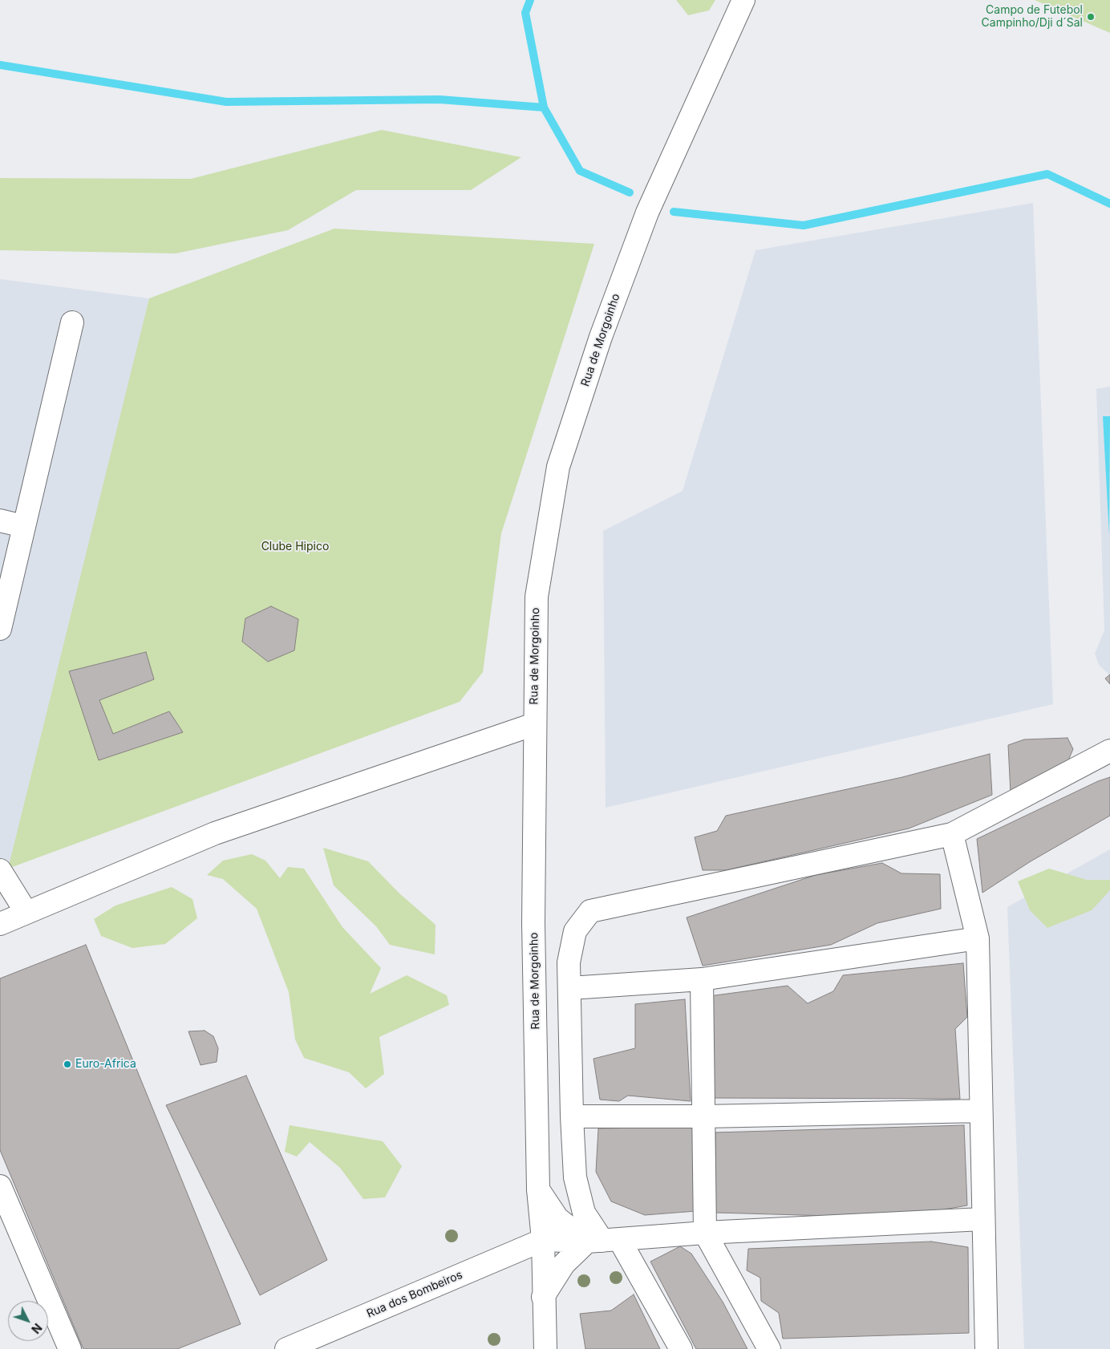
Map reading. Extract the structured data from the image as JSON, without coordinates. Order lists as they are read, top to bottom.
{
  "streets": {
    "street": ["Rua de Morgoinho", "Rua dos Bombeiros"]
  },
  "crossings": [
    ["Rua de Morgoinho", "Rua dos Bombeiros"]
  ],
  "parks": ["Clube Hipico"],
  "places": ["Campo de Futebol Campinho/Dji d´Sal", "Euro-Africa"],
  "north": "bottom right"
}
